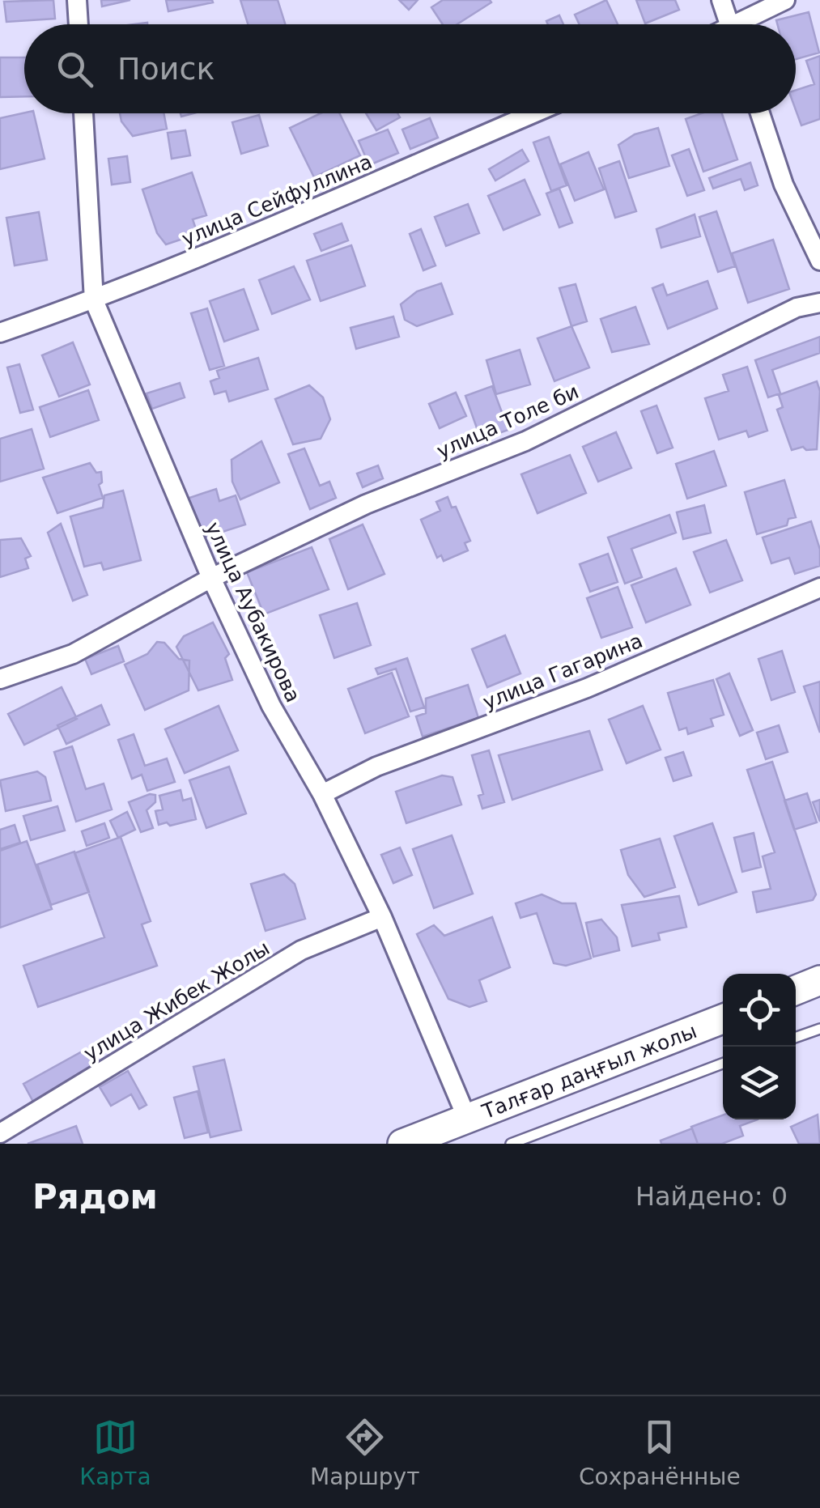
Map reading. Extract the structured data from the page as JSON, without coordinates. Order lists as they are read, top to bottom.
{
  "streets": {
    "main road": ["Талғар даңғыл жолы"],
    "street": [
      "улица Сейфуллина",
      "улица Толе би",
      "улица Аубакирова",
      "улица Гагарина",
      "улица Жибек Жолы"
    ]
  },
  "crossings": [
    ["улица Сейфуллина", "улица Аубакирова"],
    ["улица Толе би", "улица Аубакирова"],
    ["улица Аубакирова", "улица Гагарина"],
    ["улица Аубакирова", "улица Жибек Жолы"],
    ["улица Аубакирова", "Талғар даңғыл жолы"]
  ],
  "page": {
    "search": "Поиск",
    "heading": ["Рядом", "Найдено: 0"],
    "nav": ["Карта", "Маршрут", "Сохранённые"]
  }
}
